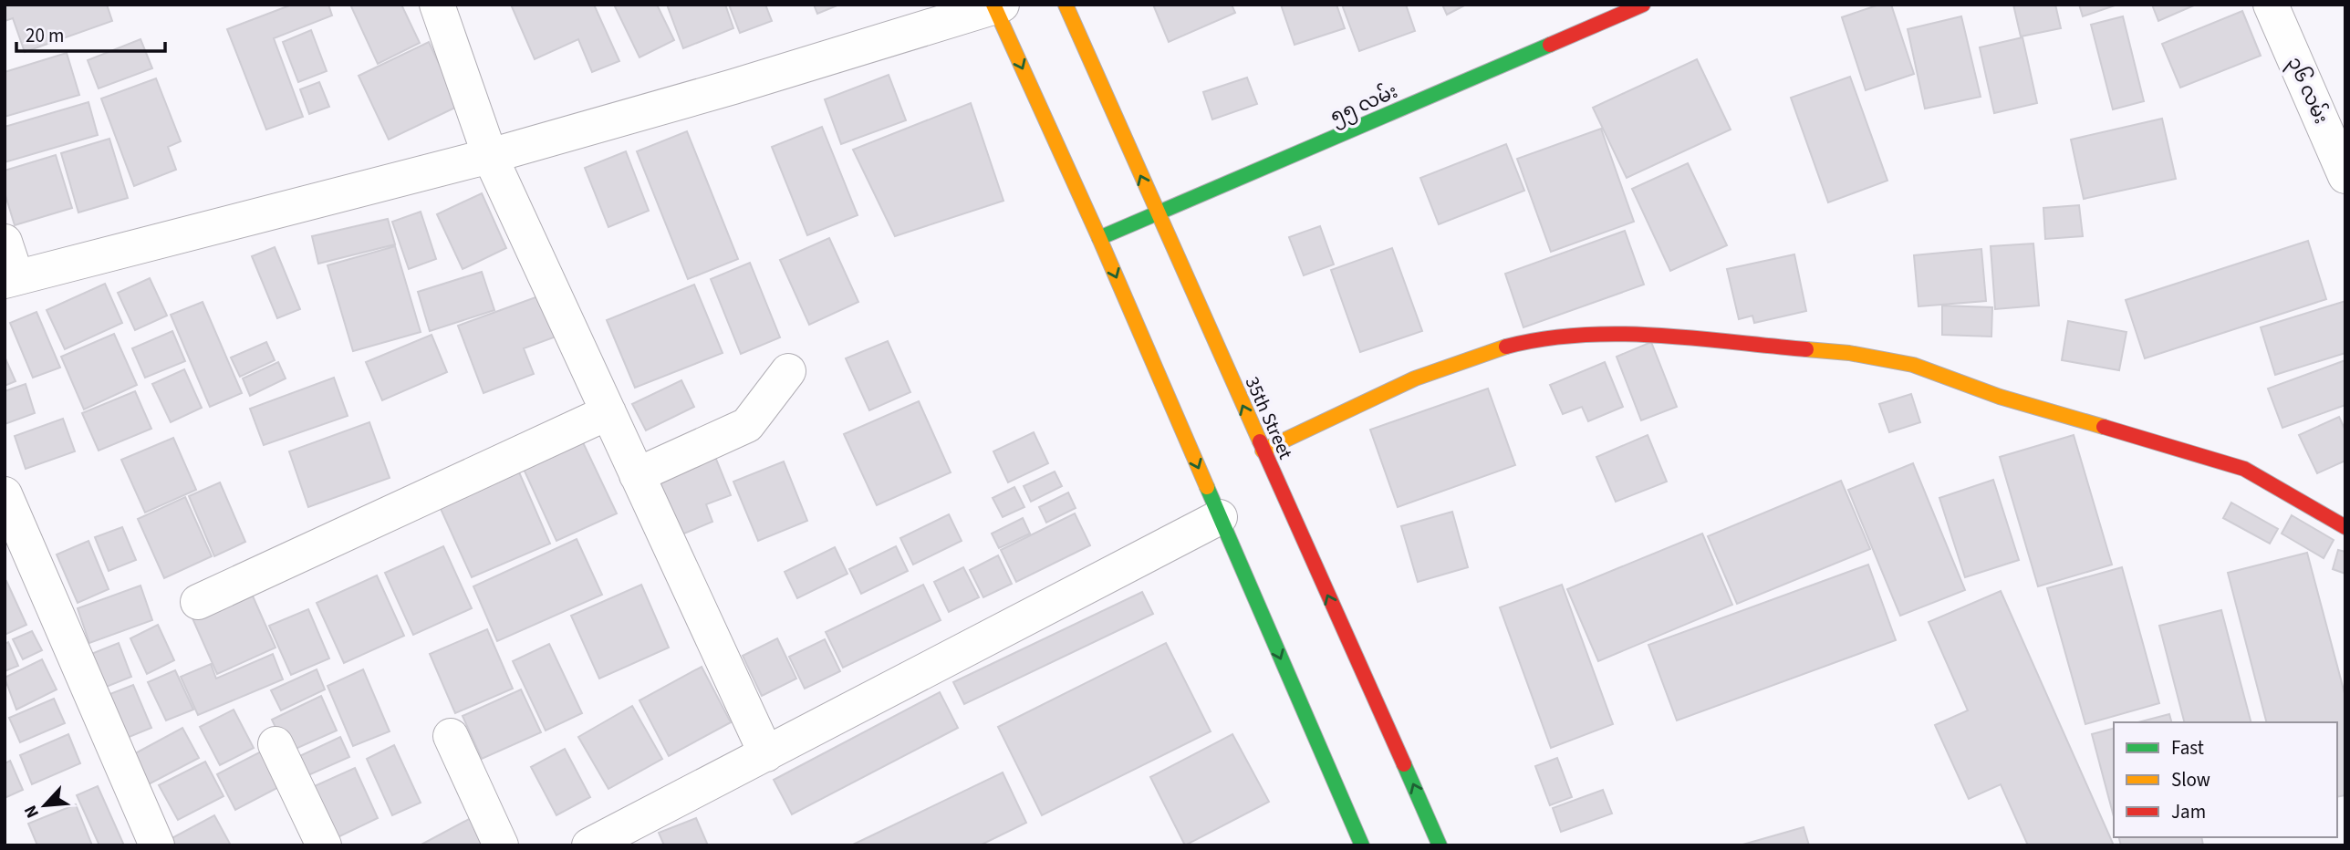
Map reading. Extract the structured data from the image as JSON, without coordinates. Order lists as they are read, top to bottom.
{
  "streets": {
    "main road": ["၅၅ လမ်း", "35th Street"],
    "street": ["၃၆ လမ်း"]
  },
  "crossings": [
    ["၅၅ လမ်း", "35th Street"]
  ],
  "legend": ["Fast", "Slow", "Jam"],
  "scale_bar": "20 m",
  "north": "bottom left"
}
